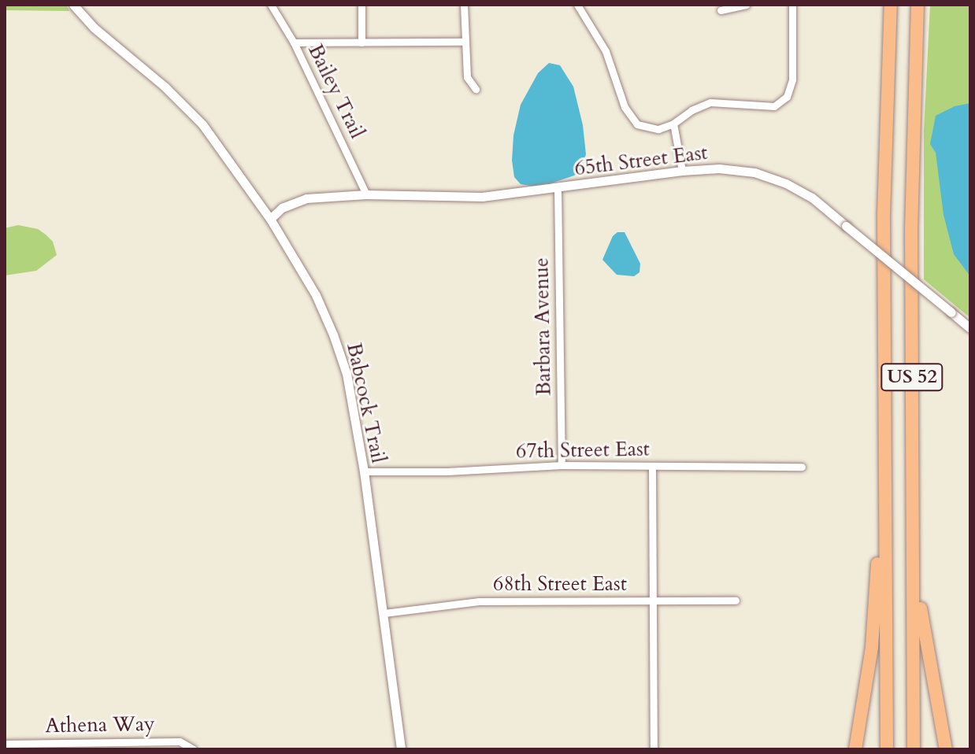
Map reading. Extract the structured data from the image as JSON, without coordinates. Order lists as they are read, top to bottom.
{
  "streets": {
    "highway": ["US 52"],
    "street": [
      "Bailey Trail",
      "65th Street East",
      "Barbara Avenue",
      "Babcock Trail",
      "67th Street East",
      "68th Street East",
      "Athena Way"
    ]
  },
  "crossings": [
    ["Bailey Trail", "65th Street East"],
    ["65th Street East", "Barbara Avenue"],
    ["65th Street East", "Babcock Trail"],
    ["Barbara Avenue", "67th Street East"],
    ["Babcock Trail", "67th Street East"],
    ["Babcock Trail", "68th Street East"]
  ]
}
